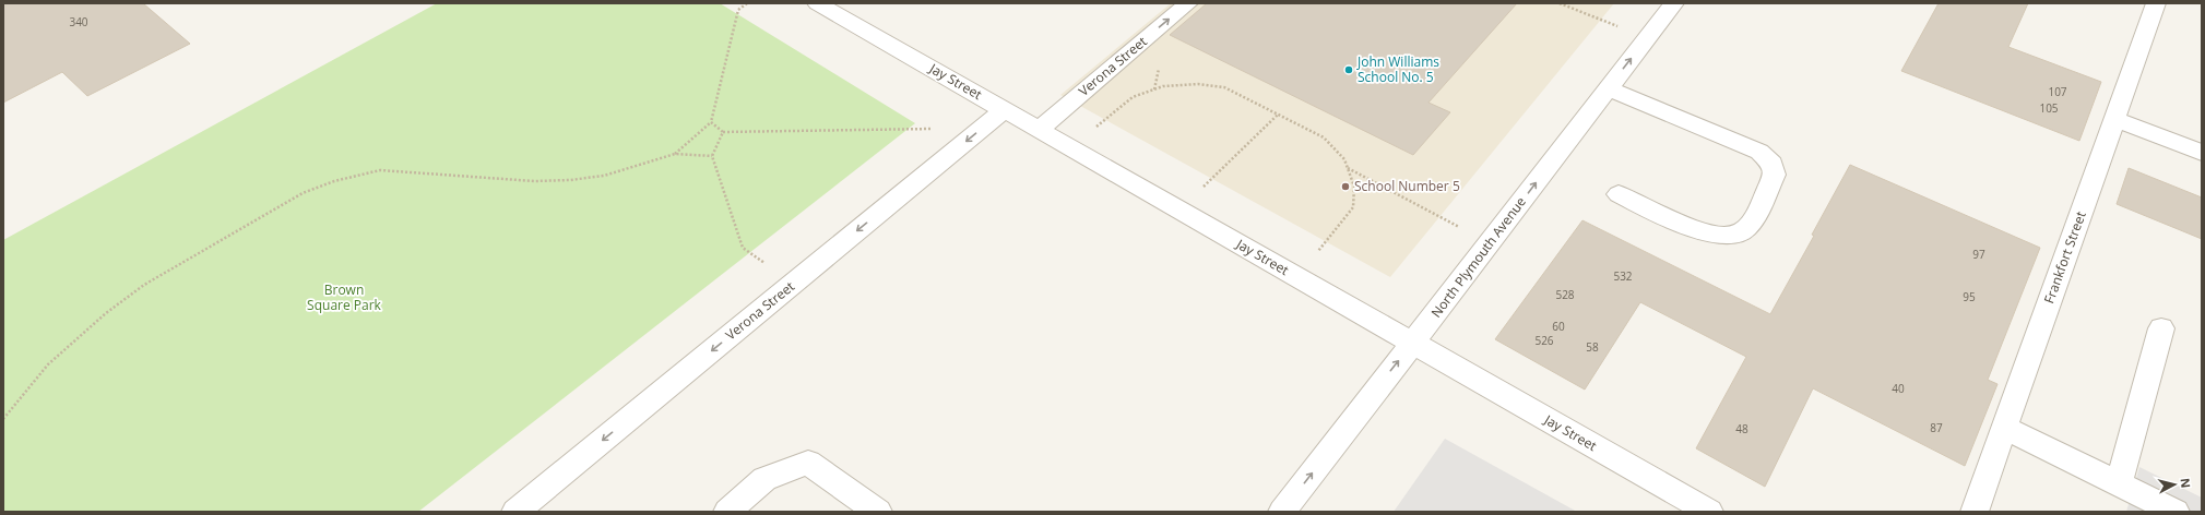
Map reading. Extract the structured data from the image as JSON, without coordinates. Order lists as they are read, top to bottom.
{
  "streets": {
    "street": [
      "Verona Street",
      "Jay Street",
      "North Plymouth Avenue",
      "Frankfort Street"
    ]
  },
  "crossings": [
    ["Verona Street", "Jay Street"],
    ["Jay Street", "North Plymouth Avenue"]
  ],
  "one_way": ["North Plymouth Avenue"],
  "parks": ["Brown Square Park"],
  "places": ["John Williams School No. 5", "School Number 5"],
  "house_numbers": [
    "340",
    "107",
    "105",
    "97",
    "532",
    "528",
    "95",
    "60",
    "526",
    "58",
    "40",
    "87",
    "48"
  ],
  "north": "right"
}
